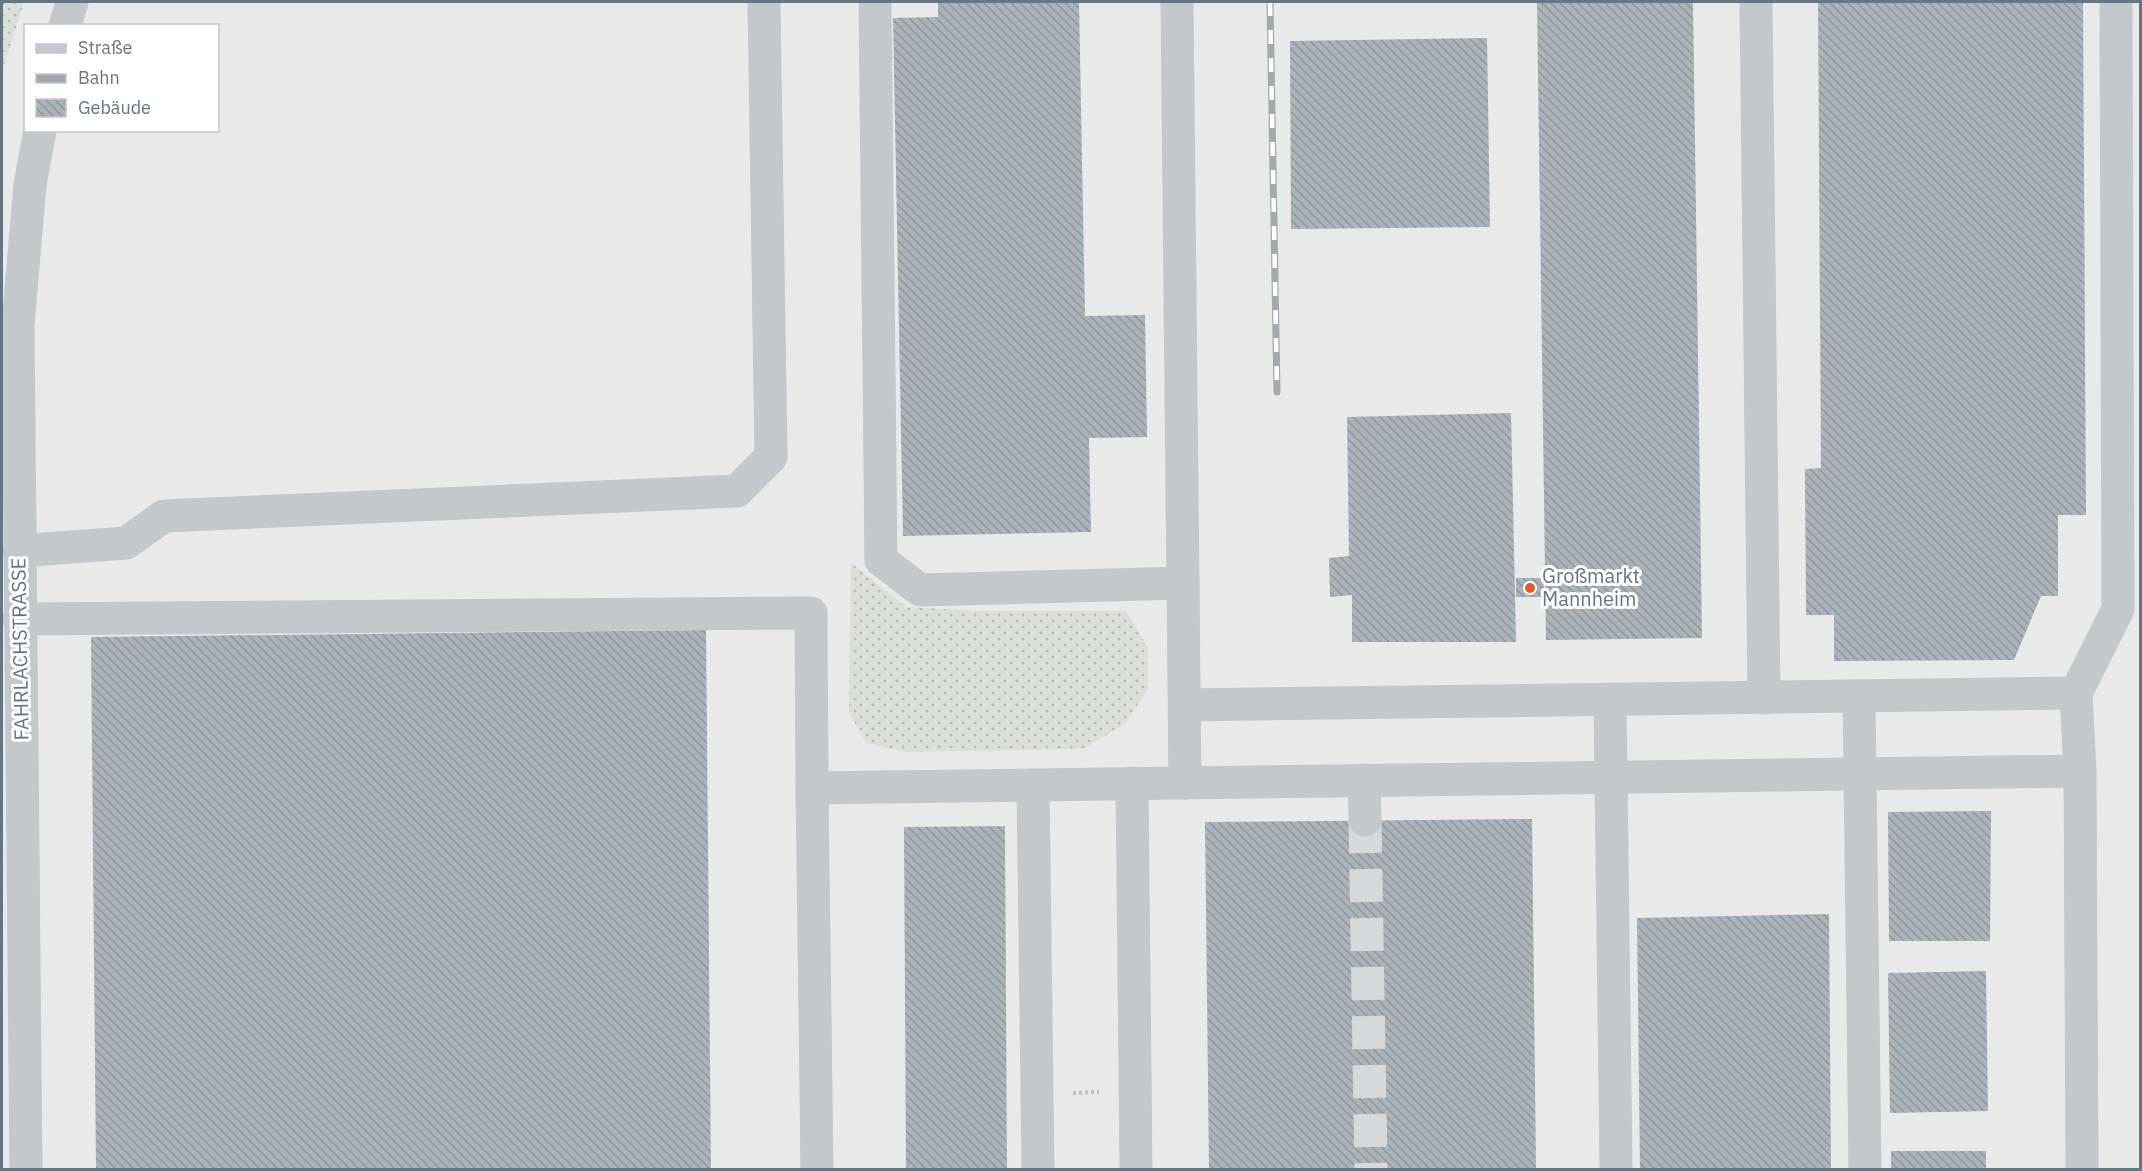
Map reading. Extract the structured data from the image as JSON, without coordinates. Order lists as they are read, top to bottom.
{
  "streets": {
    "street": ["FAHRLACHSTRASSE"]
  },
  "places": ["Großmarkt Mannheim"],
  "legend": ["Straße", "Bahn", "Gebäude"]
}
